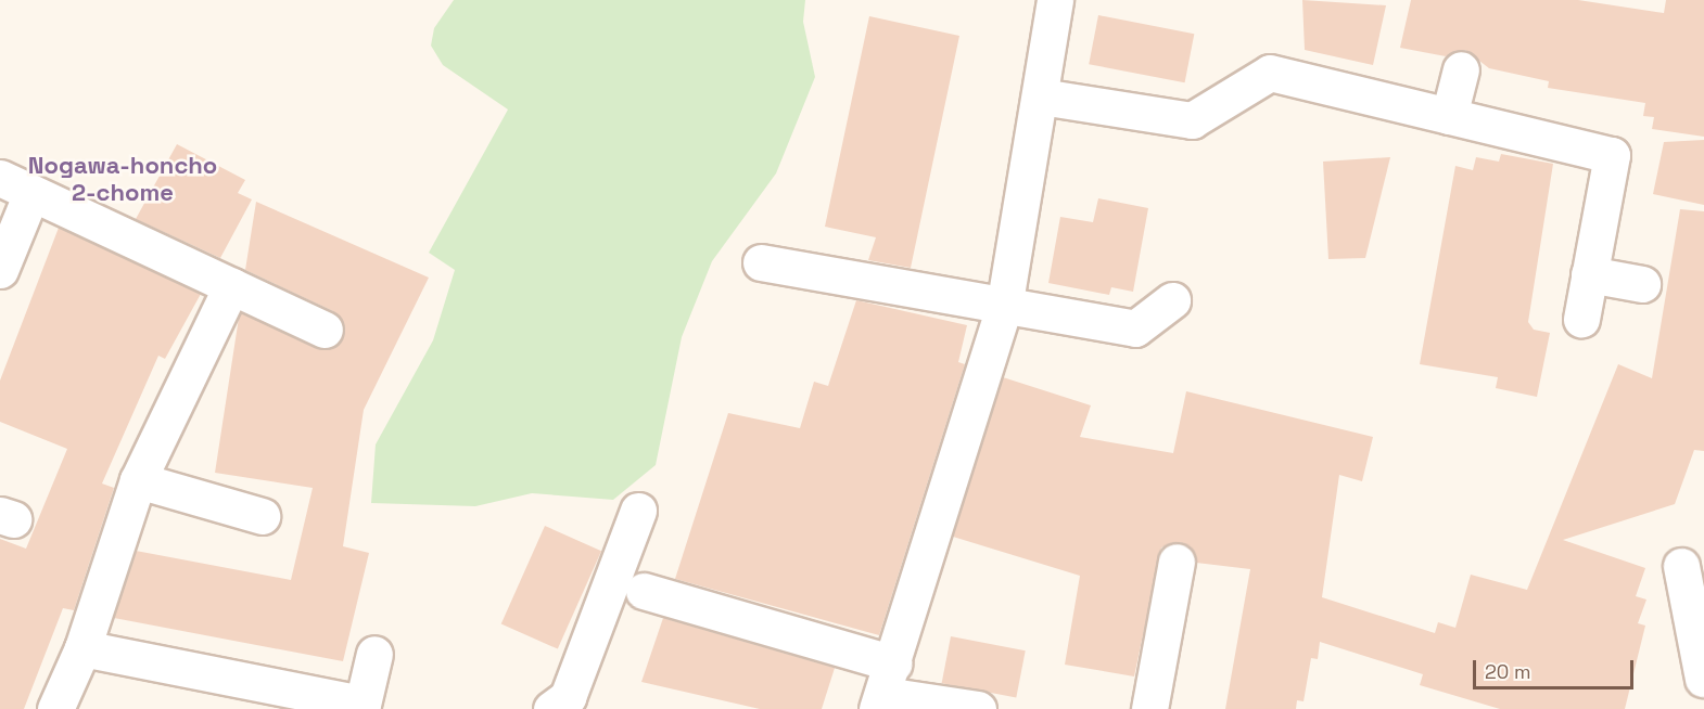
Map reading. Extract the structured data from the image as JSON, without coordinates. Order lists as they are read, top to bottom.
{
  "districts": ["Nogawa-honcho 2-chome"],
  "scale_bar": "20 m"
}
